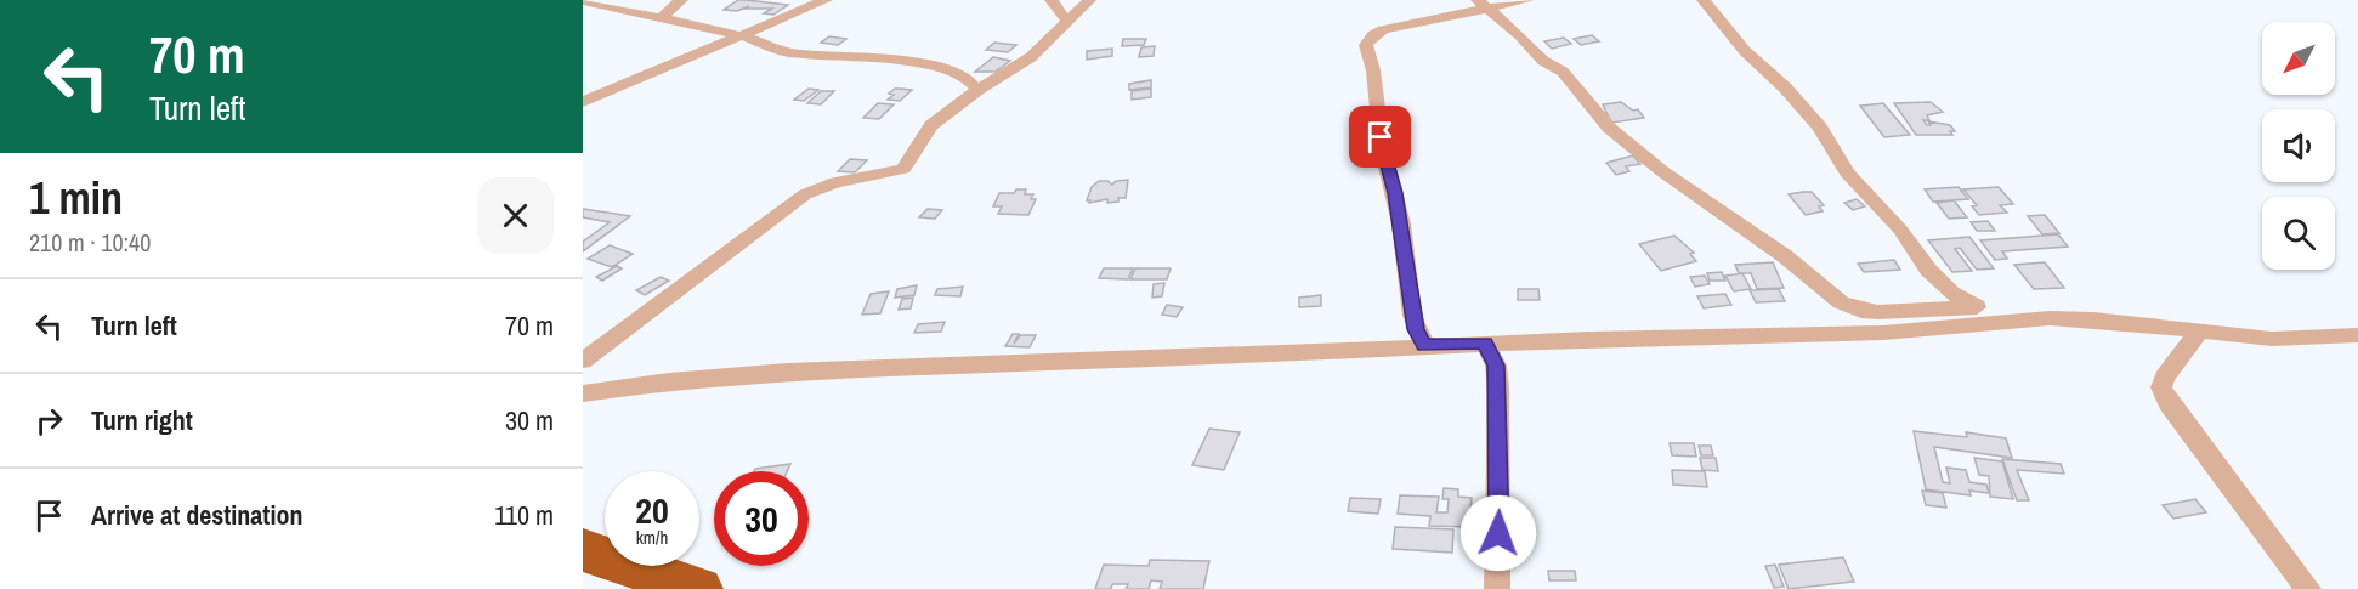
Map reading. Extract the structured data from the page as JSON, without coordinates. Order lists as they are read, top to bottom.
{
  "north": "bottom left",
  "page": {
    "turn": ["70 m", "Turn left"],
    "heading": ["1 min", "210 m · 10:40"],
    "list": [
      {
        "name": "Turn left",
        "value": "70 m"
      },
      {
        "name": "Turn right",
        "value": "30 m"
      },
      {
        "name": "Arrive at destination",
        "value": "110 m"
      }
    ],
    "speed": "20 km/h",
    "limit": "30"
  }
}
